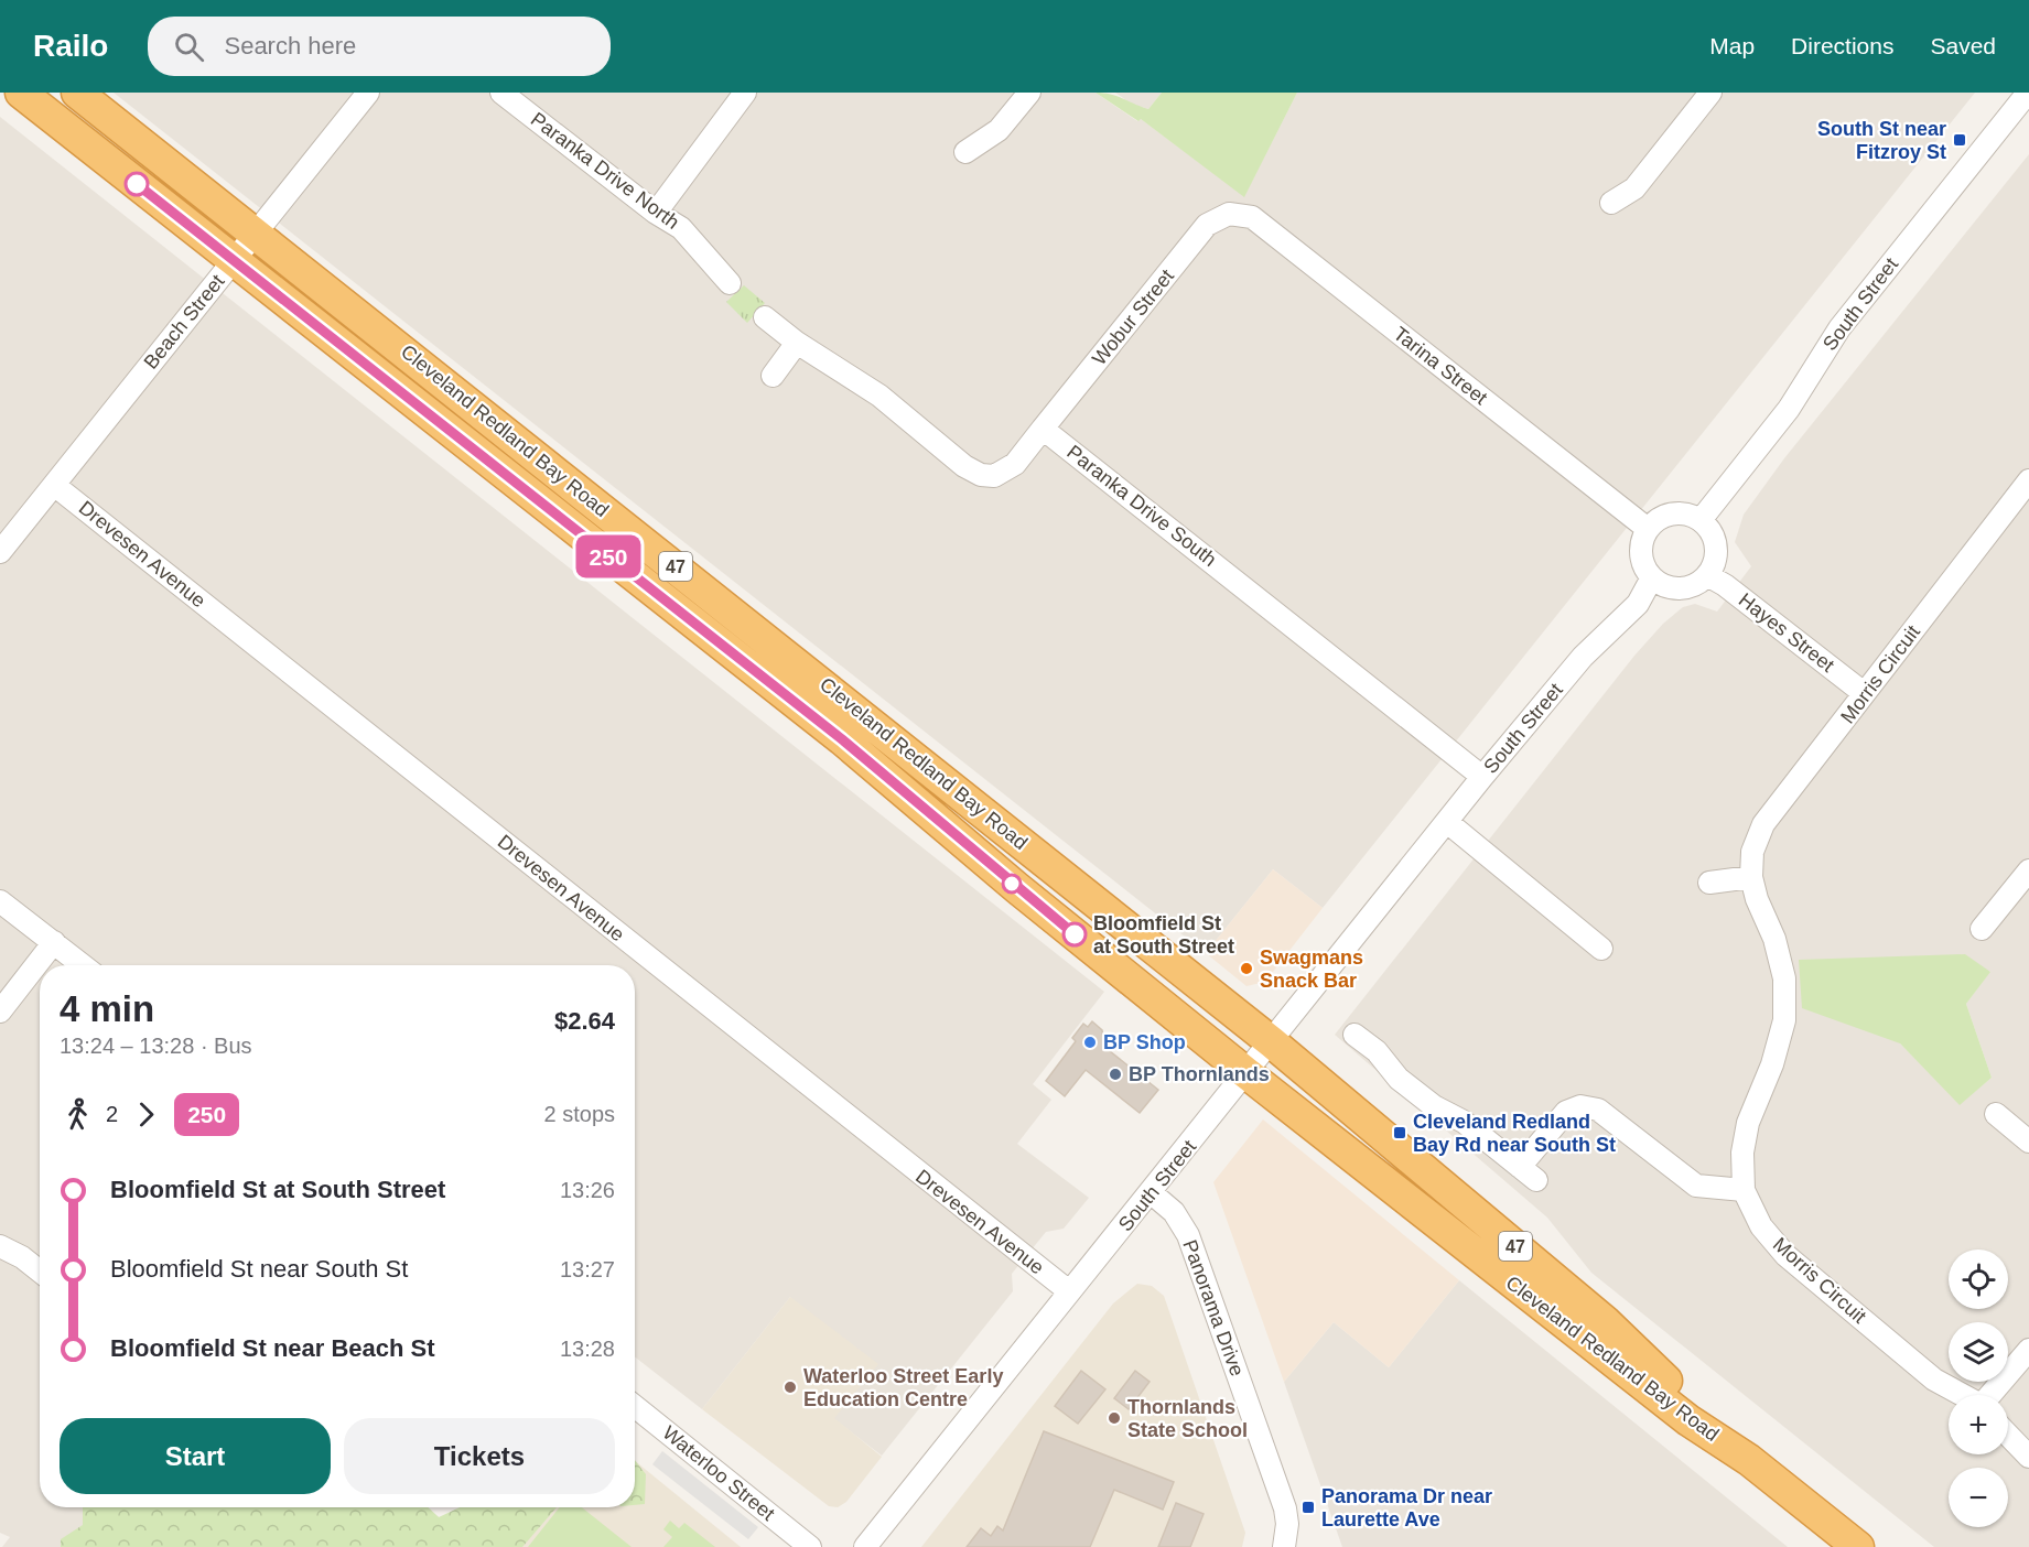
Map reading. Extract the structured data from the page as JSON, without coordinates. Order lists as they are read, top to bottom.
{
  "streets": {
    "highway": ["Cleveland Redland Bay Road", "47"],
    "street": [
      "Paranka Drive North",
      "South Street",
      "Wobur Street",
      "Beach Street",
      "Tarina Street",
      "Paranka Drive South",
      "Drevesen Avenue",
      "Hayes Street",
      "Morris Circuit",
      "Panorama Drive",
      "Waterloo Street"
    ]
  },
  "crossings": [
    ["South Street", "Tarina Street"],
    ["South Street", "Cleveland Redland Bay Road"],
    ["South Street", "Paranka Drive South"],
    ["South Street", "Drevesen Avenue"],
    ["South Street", "Hayes Street"],
    ["South Street", "Panorama Drive"],
    ["Wobur Street", "Tarina Street"],
    ["Wobur Street", "Paranka Drive South"],
    ["Beach Street", "Cleveland Redland Bay Road"],
    ["Beach Street", "Drevesen Avenue"],
    ["Tarina Street", "Hayes Street"],
    ["Hayes Street", "Morris Circuit"]
  ],
  "places": {
    "transit": ["South St near Fitzroy St", "Cleveland Redland Bay Rd near South St", "Panorama Dr near Laurette Ave"],
    "other": [
      "Bloomfield St at South Street",
      "Swagmans Snack Bar",
      "BP Shop",
      "BP Thornlands",
      "Waterloo Street Early Education Centre",
      "Thornlands State School"
    ]
  },
  "lines": ["bus line 250"],
  "page": {
    "header": "Railo",
    "search": "Search here",
    "nav": ["Map", "Directions", "Saved"],
    "on_map": "250",
    "heading": ["4 min", "13:24 – 13:28 · Bus", "$2.64"],
    "legs": ["2", "250", "2 stops"],
    "list": [
      {
        "name": "Bloomfield St at South Street",
        "value": "13:26"
      },
      {
        "name": "Bloomfield St near South St",
        "value": "13:27"
      },
      {
        "name": "Bloomfield St near Beach St",
        "value": "13:28"
      }
    ],
    "map_buttons": ["+", "−"],
    "buttons": ["Start", "Tickets"]
  }
}
